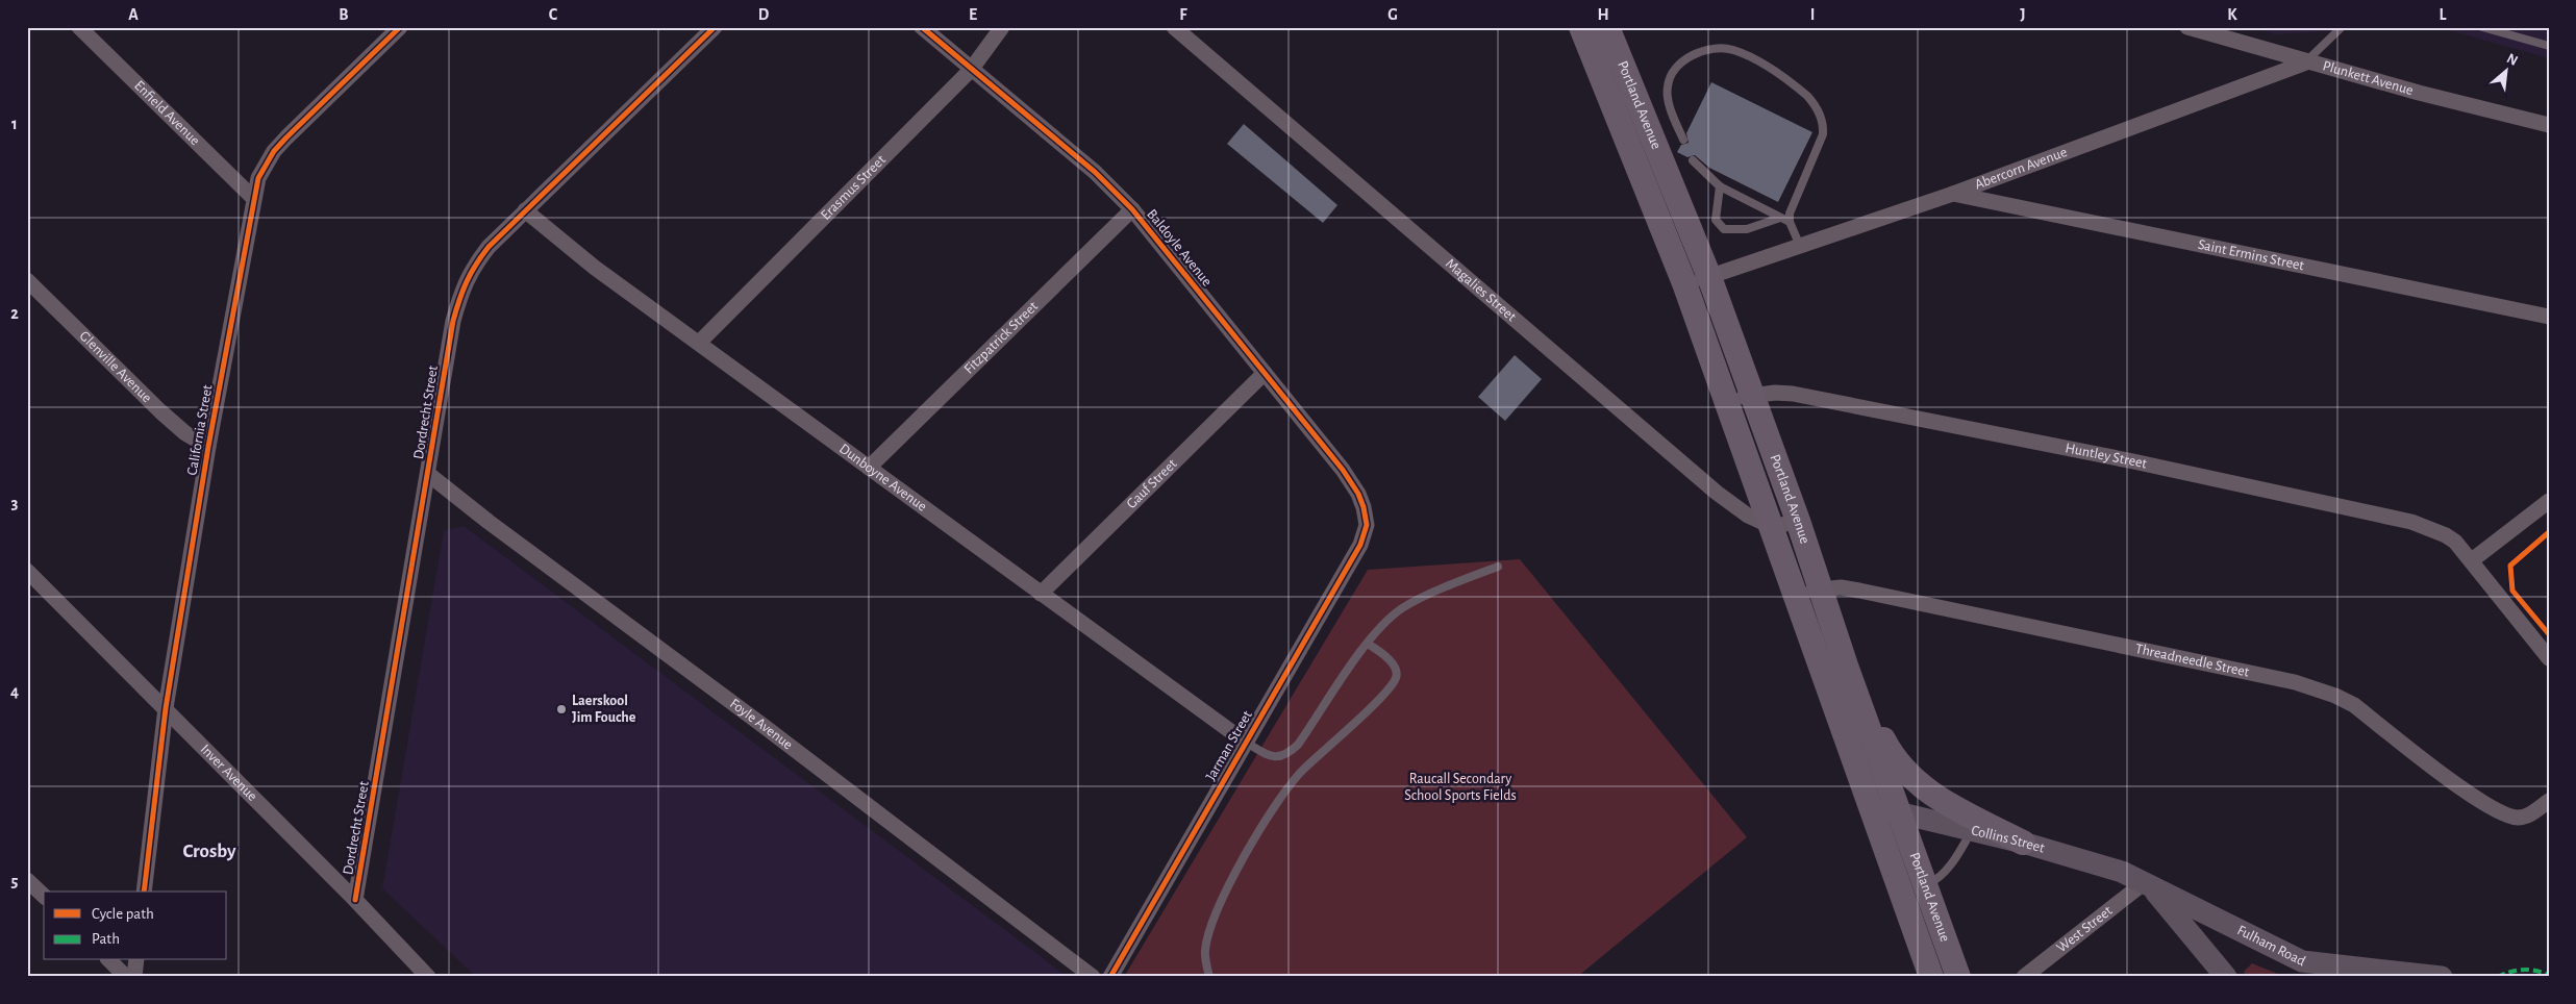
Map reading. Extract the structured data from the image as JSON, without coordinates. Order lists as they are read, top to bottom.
{
  "streets": {
    "main road": ["Portland Avenue"],
    "street": [
      "Plunkett Avenue",
      "Enfield Avenue",
      "Abercorn Avenue",
      "Erasmus Street",
      "Baldoyle Avenue",
      "Saint Ermins Street",
      "Magalies Street",
      "Fitzpatrick Street",
      "Glenville Avenue",
      "Dordrecht Street",
      "California Street",
      "Huntley Street",
      "Dunboyne Avenue",
      "Gauf Street",
      "Threadneedle Street",
      "Foyle Avenue",
      "Jarman Street",
      "Inver Avenue",
      "Collins Street",
      "West Street",
      "Fulham Road"
    ]
  },
  "crossings": [
    ["Plunkett Avenue", "Abercorn Avenue"],
    ["Portland Avenue", "Abercorn Avenue"],
    ["Portland Avenue", "Magalies Street"],
    ["Portland Avenue", "Huntley Street"],
    ["Portland Avenue", "Threadneedle Street"],
    ["Portland Avenue", "Collins Street"],
    ["Enfield Avenue", "California Street"],
    ["Abercorn Avenue", "Saint Ermins Street"],
    ["Erasmus Street", "Baldoyle Avenue"],
    ["Erasmus Street", "Dunboyne Avenue"],
    ["Baldoyle Avenue", "Fitzpatrick Street"],
    ["Baldoyle Avenue", "Gauf Street"],
    ["Baldoyle Avenue", "Jarman Street"],
    ["Fitzpatrick Street", "Dunboyne Avenue"],
    ["Glenville Avenue", "California Street"],
    ["Dordrecht Street", "Dunboyne Avenue"],
    ["Dordrecht Street", "Foyle Avenue"],
    ["Dordrecht Street", "Inver Avenue"],
    ["California Street", "Inver Avenue"],
    ["Dunboyne Avenue", "Gauf Street"],
    ["Dunboyne Avenue", "Jarman Street"],
    ["Collins Street", "West Street"],
    ["Collins Street", "Fulham Road"],
    ["West Street", "Fulham Road"]
  ],
  "districts": ["Crosby"],
  "parks": ["Raucall Secondary School Sports Fields"],
  "places": ["Laerskool Jim Fouche"],
  "legend": ["Cycle path", "Path"],
  "north": "top right",
  "grid": {
    "columns": [
      "A",
      "B",
      "C",
      "D",
      "E",
      "F",
      "G",
      "H",
      "I",
      "J",
      "K",
      "L"
    ],
    "rows": [
      "1",
      "2",
      "3",
      "4",
      "5"
    ]
  }
}
